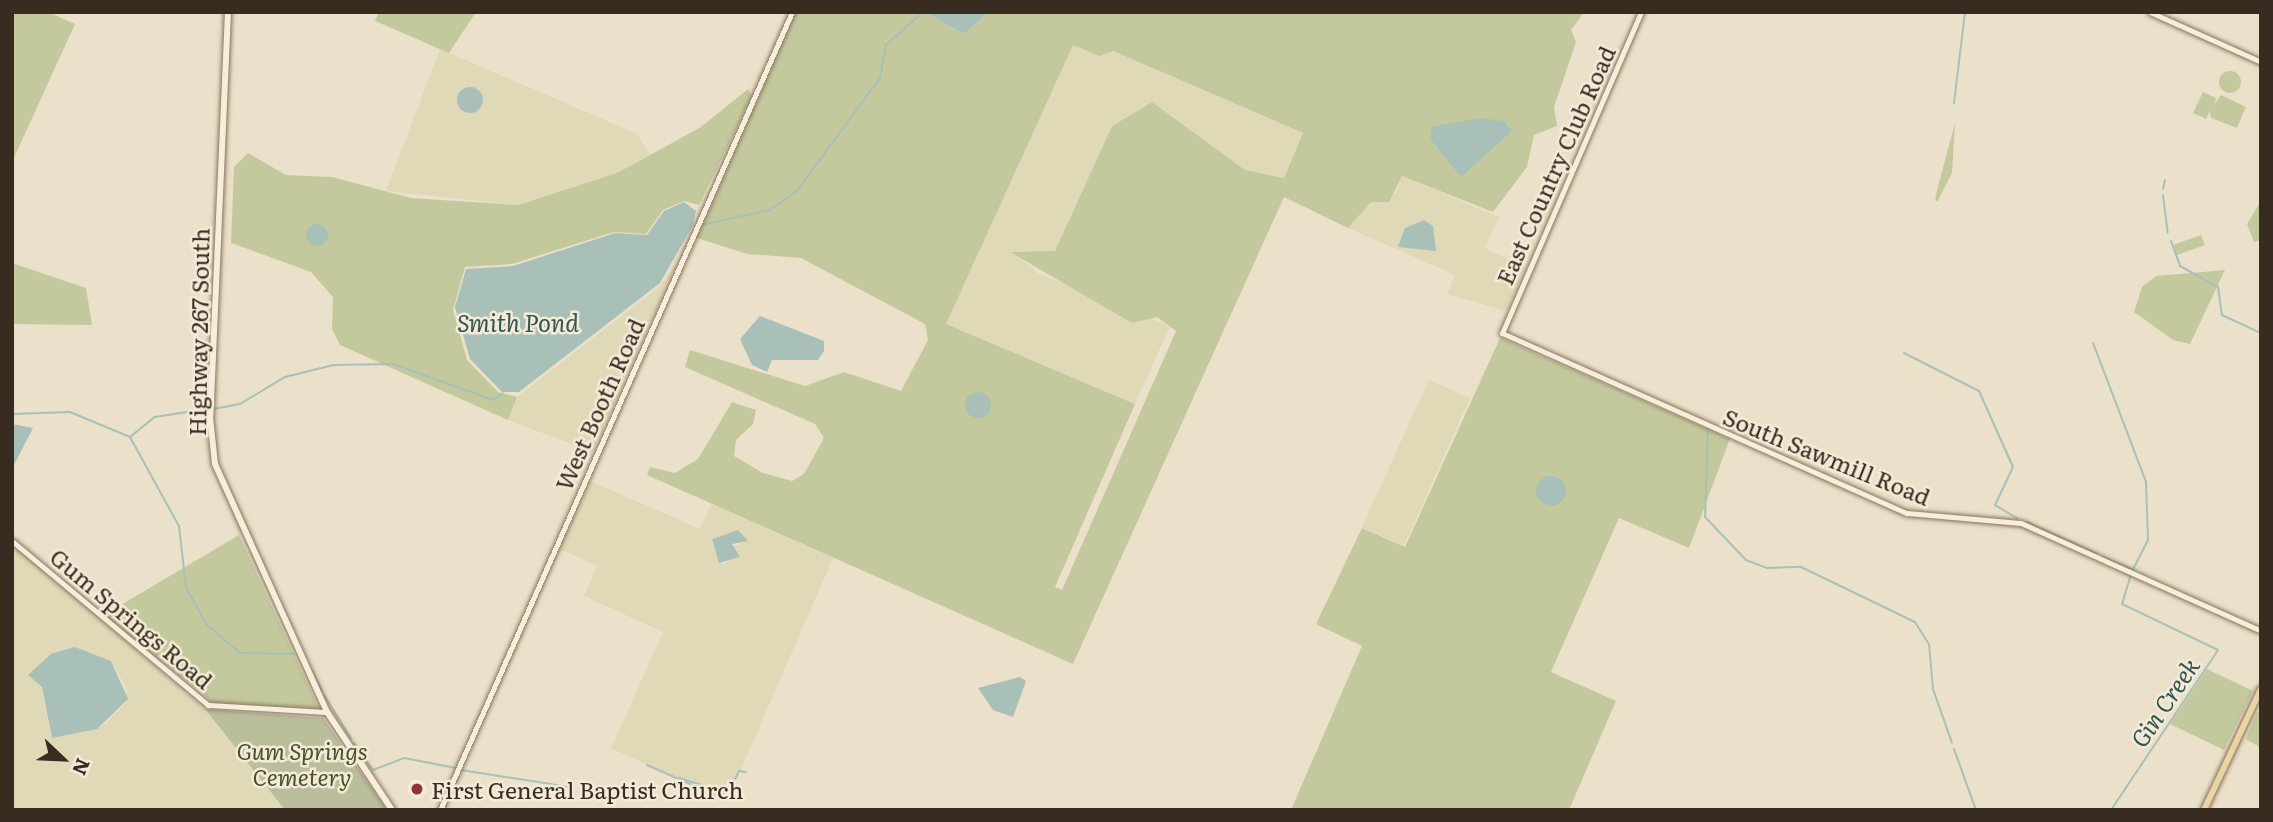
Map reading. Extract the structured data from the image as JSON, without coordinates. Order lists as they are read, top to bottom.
{
  "streets": {
    "main road": ["Highway 267 South"],
    "street": [
      "East Country Club Road",
      "West Booth Road",
      "South Sawmill Road",
      "Gum Springs Road"
    ]
  },
  "crossings": [
    ["East Country Club Road", "South Sawmill Road"],
    ["Highway 267 South", "Gum Springs Road"]
  ],
  "water": ["Smith Pond", "Gin Creek"],
  "parks": ["Gum Springs Cemetery"],
  "places": ["First General Baptist Church"],
  "north": "bottom right"
}
